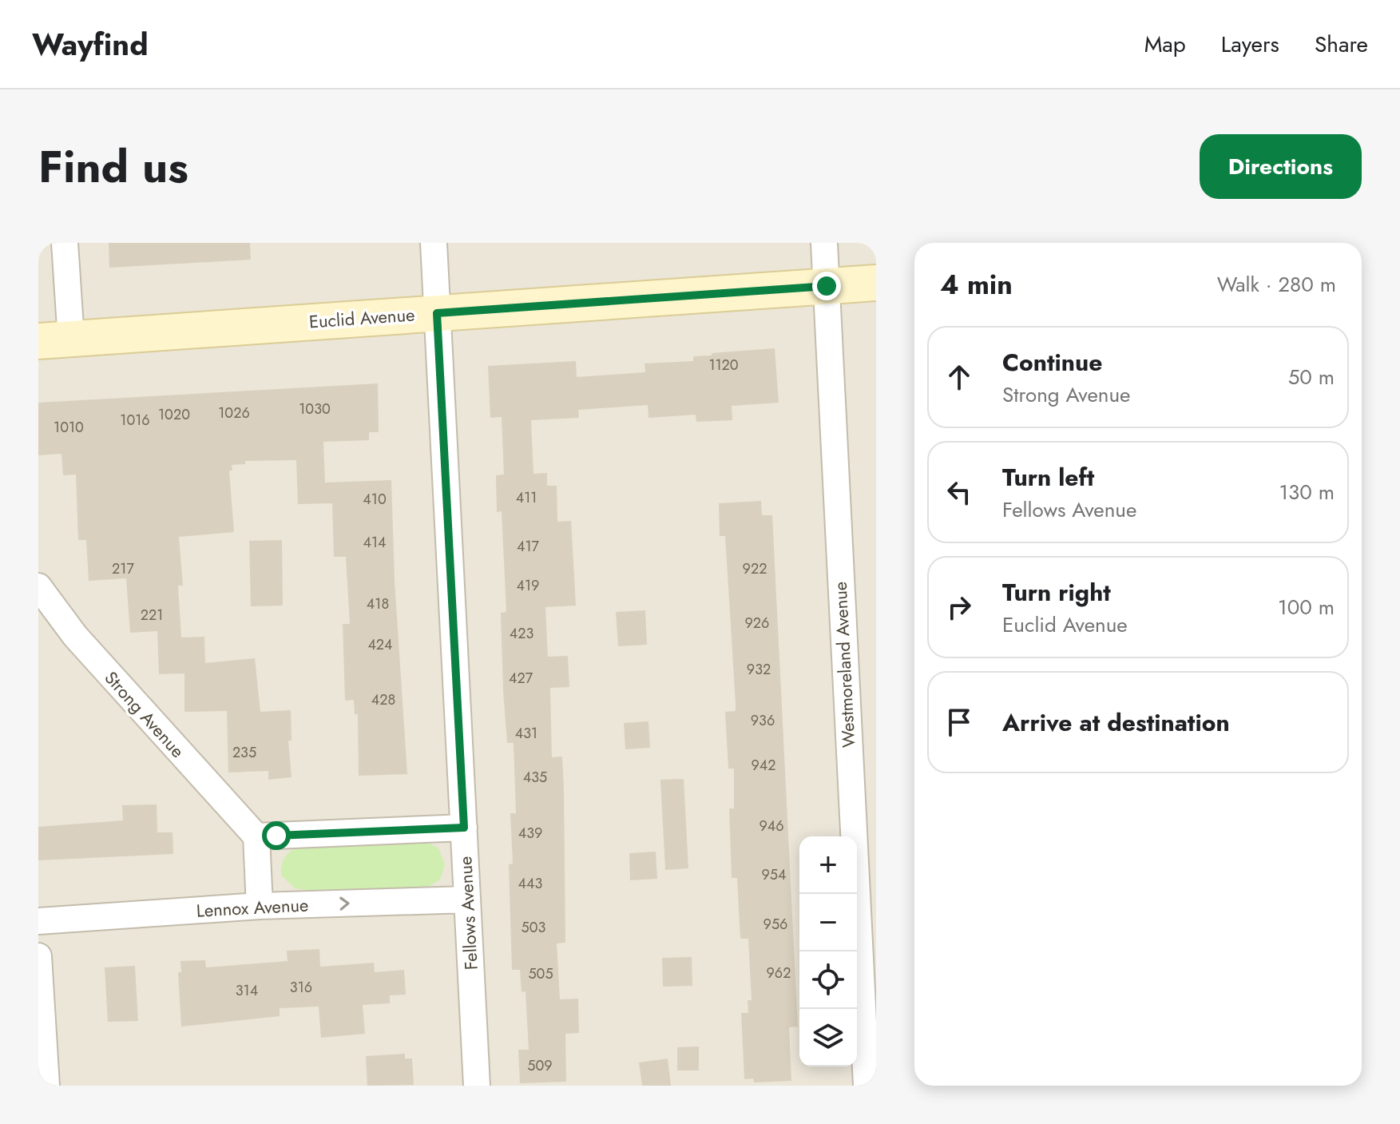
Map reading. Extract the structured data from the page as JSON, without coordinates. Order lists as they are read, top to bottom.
{
  "streets": {
    "street": [
      "Euclid Avenue",
      "Westmoreland Avenue",
      "Strong Avenue",
      "Lennox Avenue",
      "Fellows Avenue"
    ]
  },
  "crossings": [
    ["Euclid Avenue", "Westmoreland Avenue"],
    ["Euclid Avenue", "Fellows Avenue"],
    ["Lennox Avenue", "Fellows Avenue"]
  ],
  "house_numbers": [
    "1120",
    "1030",
    "1026",
    "1020",
    "1016",
    "1010",
    "411",
    "410",
    "414",
    "417",
    "217",
    "922",
    "419",
    "418",
    "221",
    "926",
    "423",
    "424",
    "932",
    "427",
    "428",
    "936",
    "431",
    "235",
    "942",
    "435",
    "946",
    "439",
    "954",
    "443",
    "956",
    "503",
    "962",
    "505",
    "316",
    "314",
    "509"
  ],
  "page": {
    "header": "Wayfind",
    "nav": ["Map", "Layers", "Share"],
    "title": "Find us",
    "buttons": "Directions",
    "heading": ["4 min", "Walk · 280 m"],
    "list": [
      ["Continue", "Strong Avenue", "50 m"],
      ["Turn left", "Fellows Avenue", "130 m"],
      ["Turn right", "Euclid Avenue", "100 m"],
      "Arrive at destination"
    ],
    "map_buttons": ["+", "−"]
  }
}
